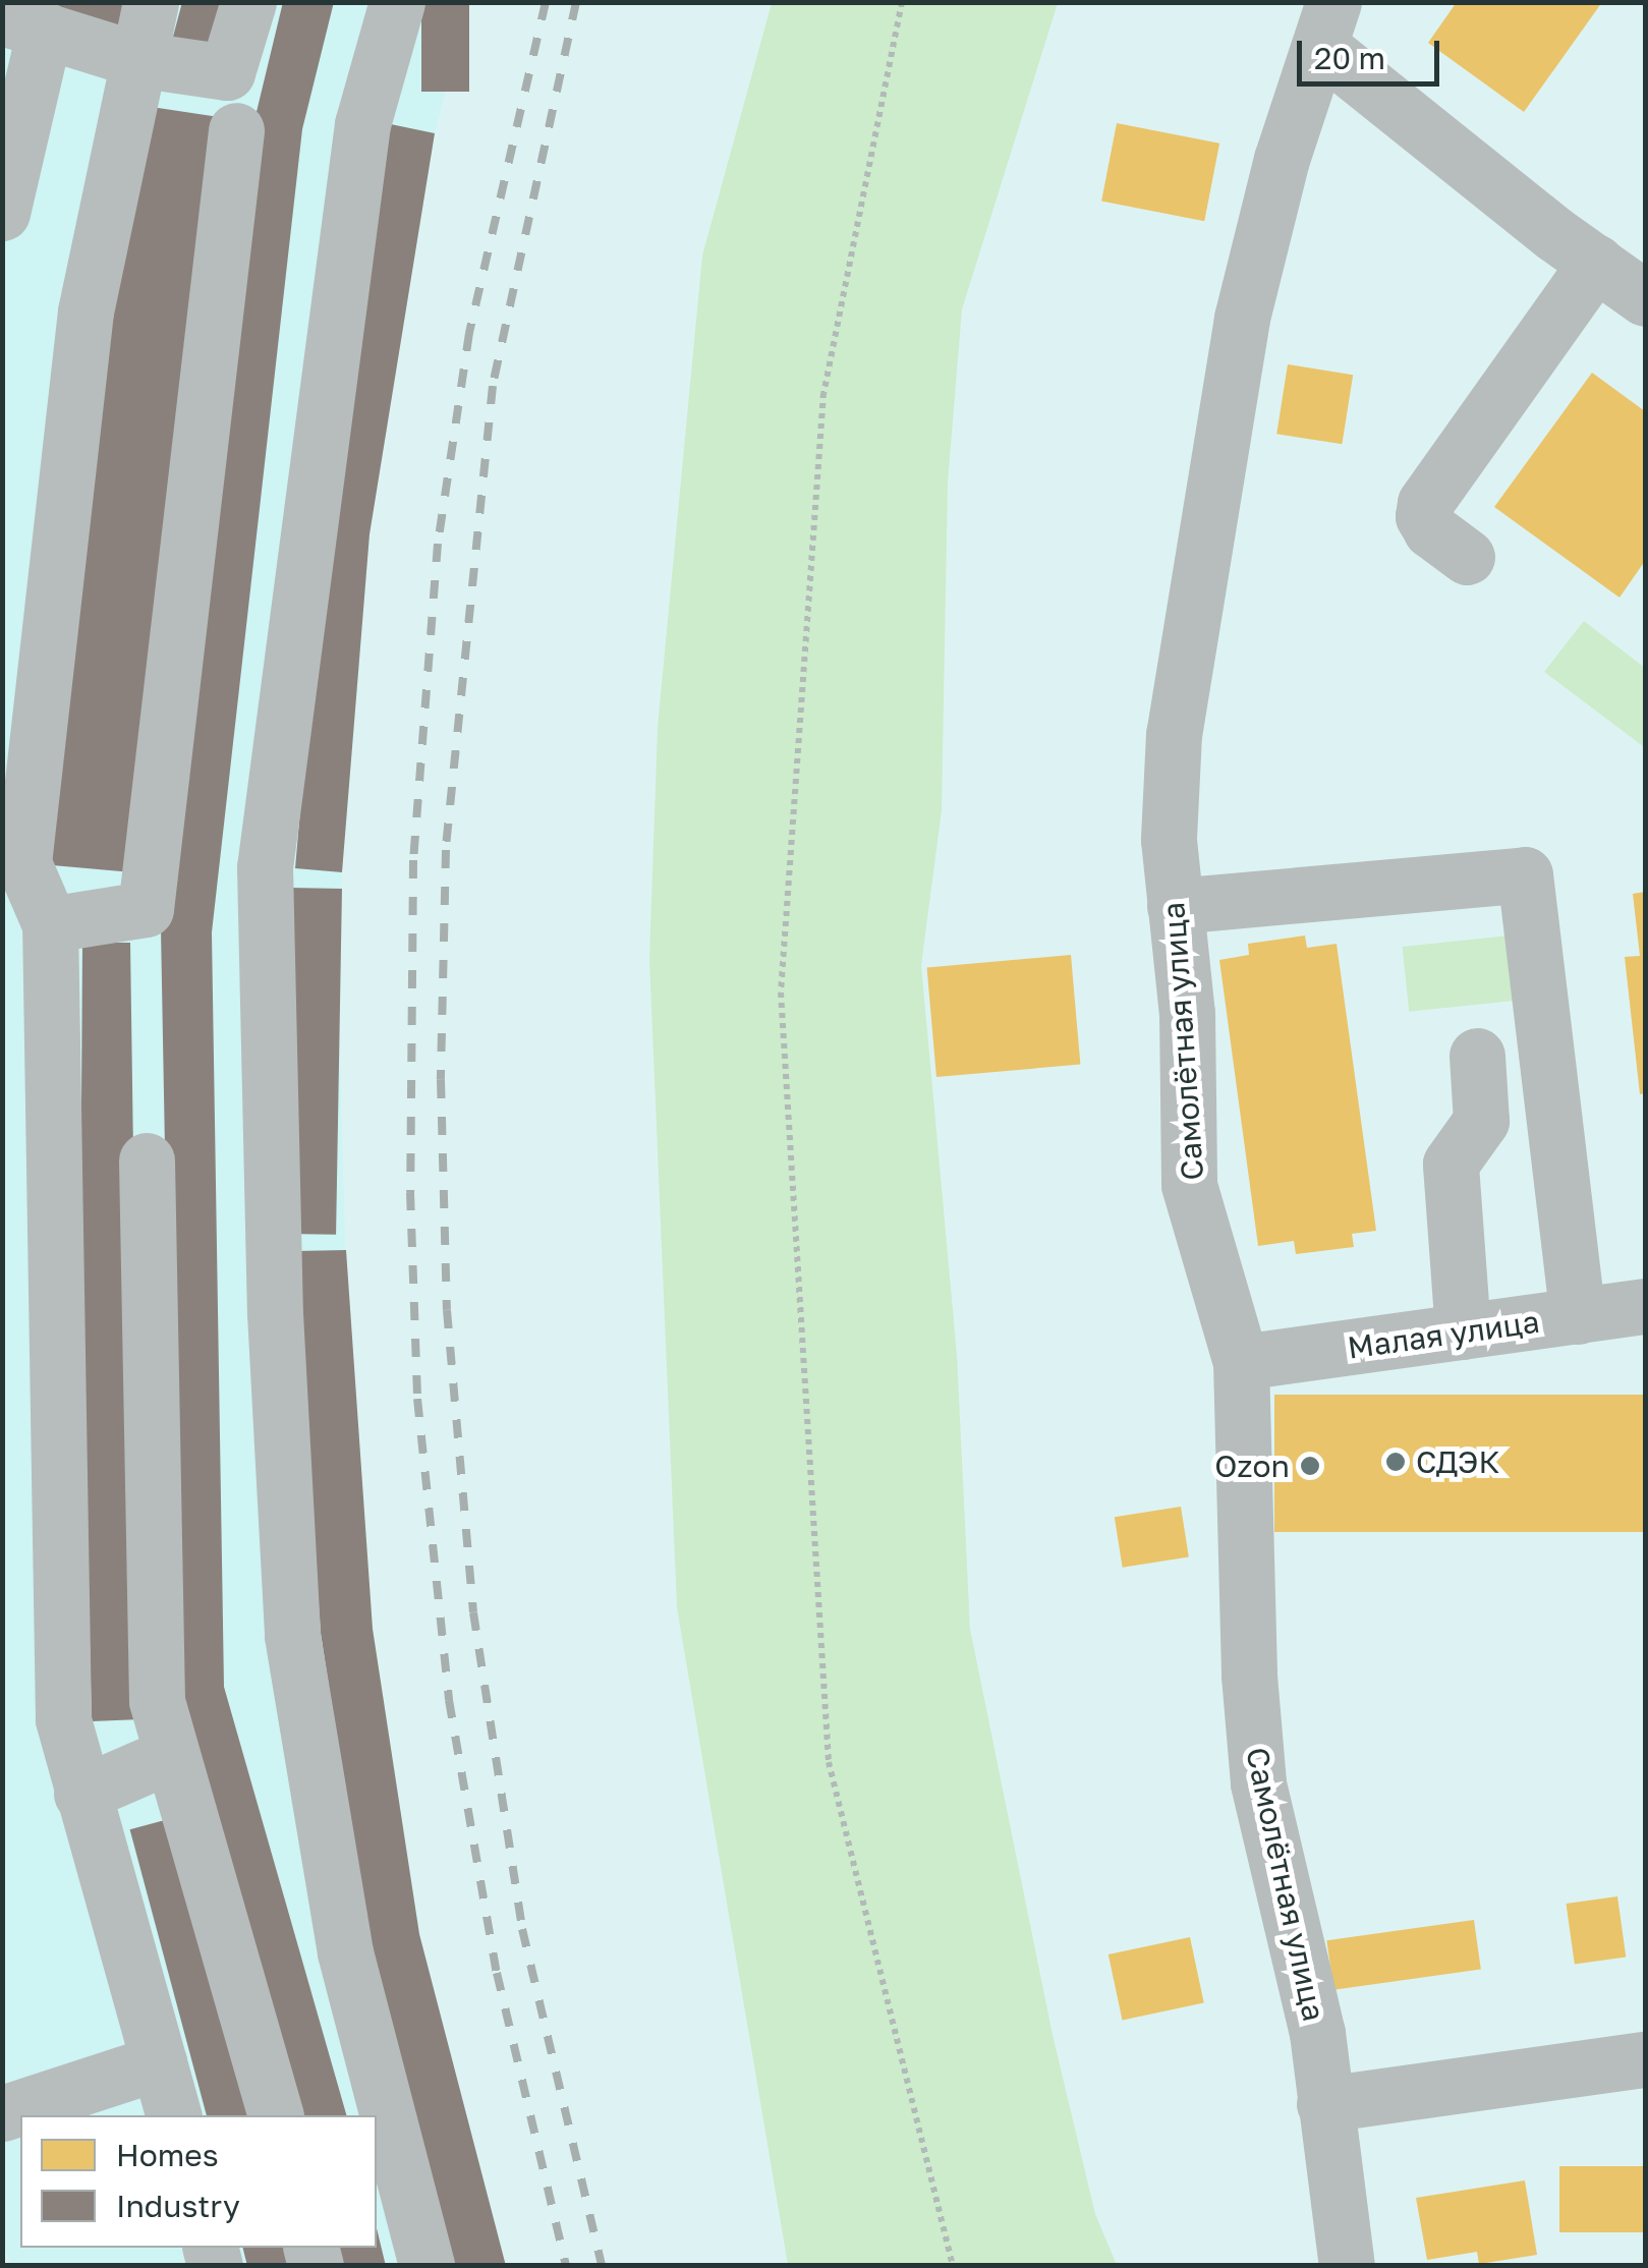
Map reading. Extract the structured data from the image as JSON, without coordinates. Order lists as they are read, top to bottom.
{
  "streets": {
    "street": ["Самолётная улица", "Малая улица"]
  },
  "crossings": [
    ["Самолётная улица", "Малая улица"]
  ],
  "places": ["СДЭК", "Ozon"],
  "legend": ["Homes", "Industry"],
  "scale_bar": "20 m"
}
